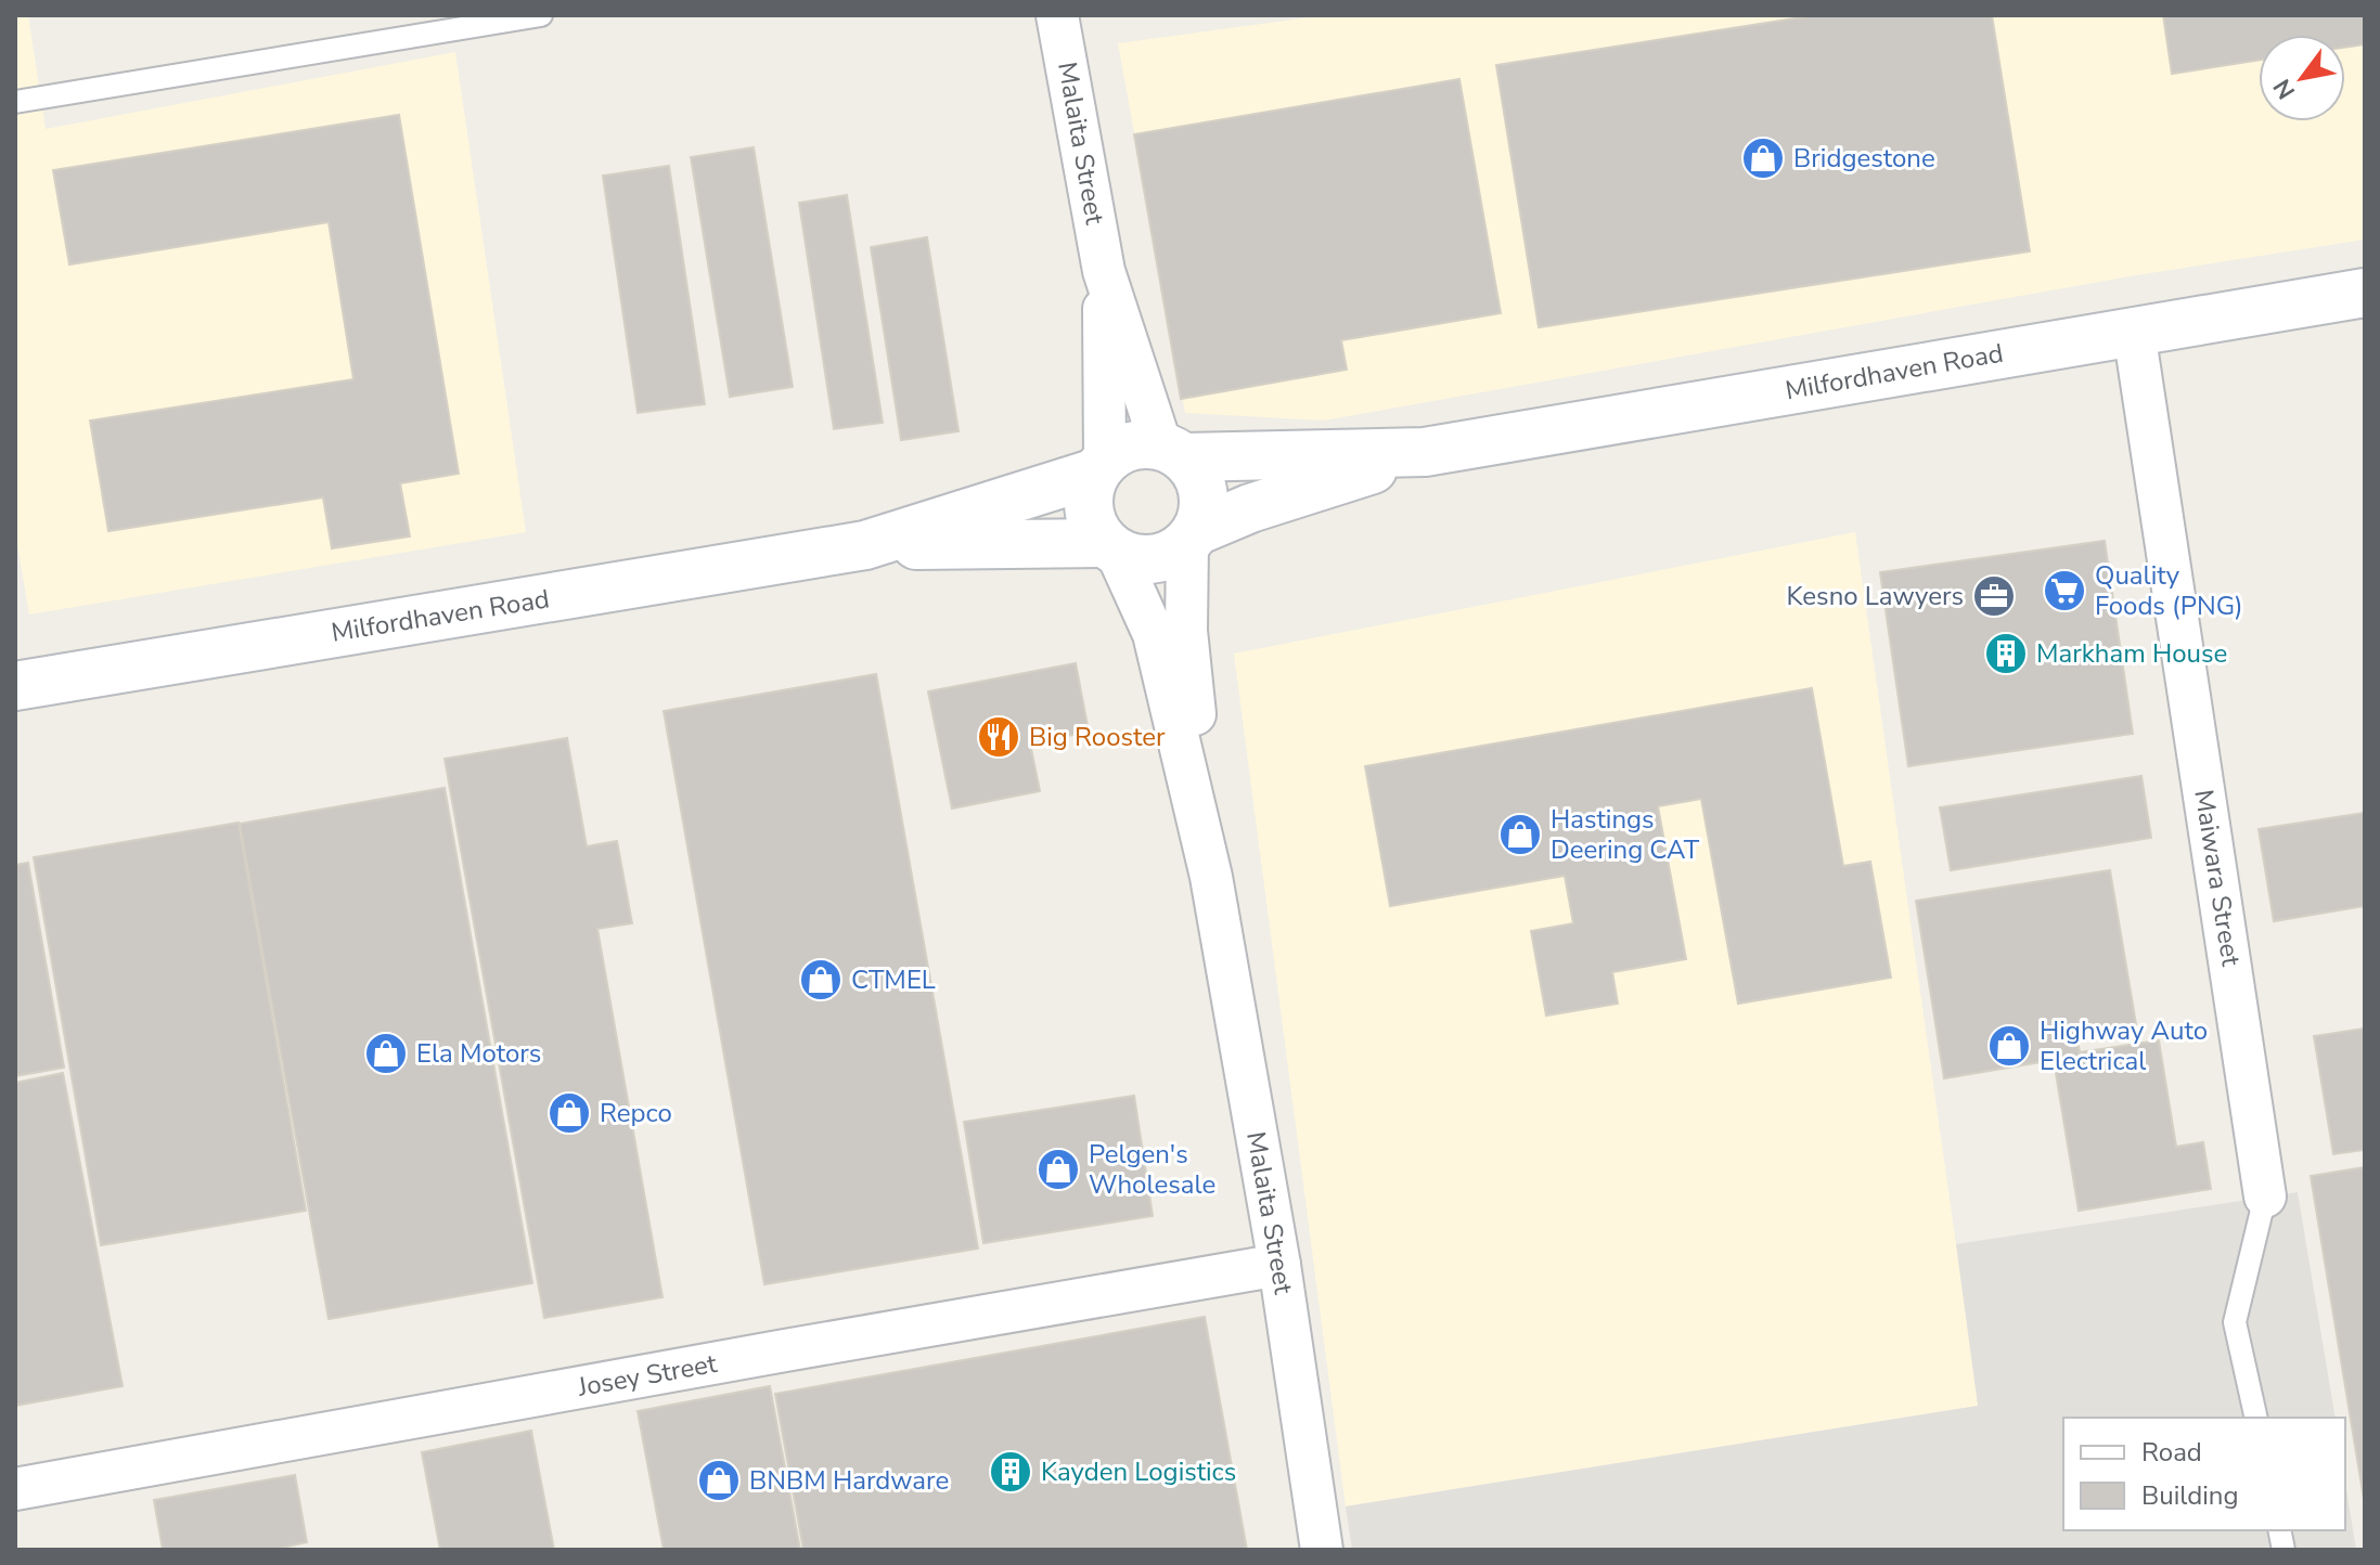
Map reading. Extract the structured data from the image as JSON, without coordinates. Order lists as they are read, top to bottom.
{
  "streets": {
    "main road": ["Milfordhaven Road"],
    "street": ["Malaita Street", "Maiwara Street", "Josey Street"]
  },
  "crossings": [
    ["Malaita Street", "Milfordhaven Road"],
    ["Malaita Street", "Josey Street"],
    ["Milfordhaven Road", "Maiwara Street"]
  ],
  "places": {
    "shop": [
      "Bridgestone",
      "Hastings Deering CAT",
      "CTMEL",
      "Highway Auto Electrical",
      "Ela Motors",
      "Repco",
      "Pelgen's Wholesale",
      "BNBM Hardware"
    ],
    "supermarket": ["Quality Foods (PNG)"],
    "office": ["Kesno Lawyers"],
    "building": ["Markham House", "Kayden Logistics"],
    "restaurant": ["Big Rooster"]
  },
  "legend": ["Road", "Building"],
  "north": "bottom left"
}
